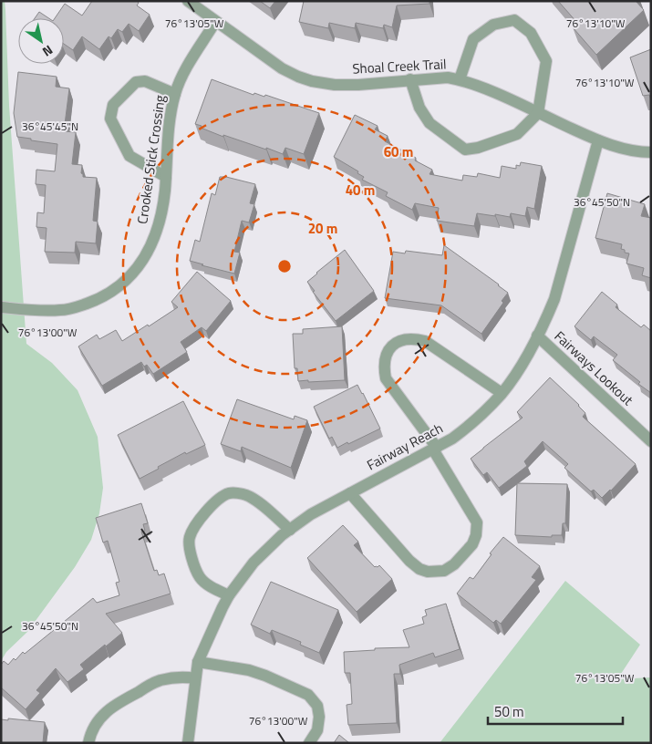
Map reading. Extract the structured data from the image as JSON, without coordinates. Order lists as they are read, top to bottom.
{
  "streets": {
    "street": [
      "Shoal Creek Trail",
      "Crooked Stick Crossing",
      "Fairways Lookout",
      "Fairway Reach"
    ]
  },
  "crossings": [
    ["Shoal Creek Trail", "Crooked Stick Crossing"],
    ["Shoal Creek Trail", "Fairway Reach"],
    ["Fairways Lookout", "Fairway Reach"]
  ],
  "scale_bar": "50 m",
  "north": "bottom right",
  "coordinates": [
    "76°13'10\"W",
    "76°13'05\"W",
    "36°45'45\"N",
    "36°45'50\"N",
    "76°13'00\"W"
  ],
  "rings": ["60 m", "40 m", "20 m"]
}
